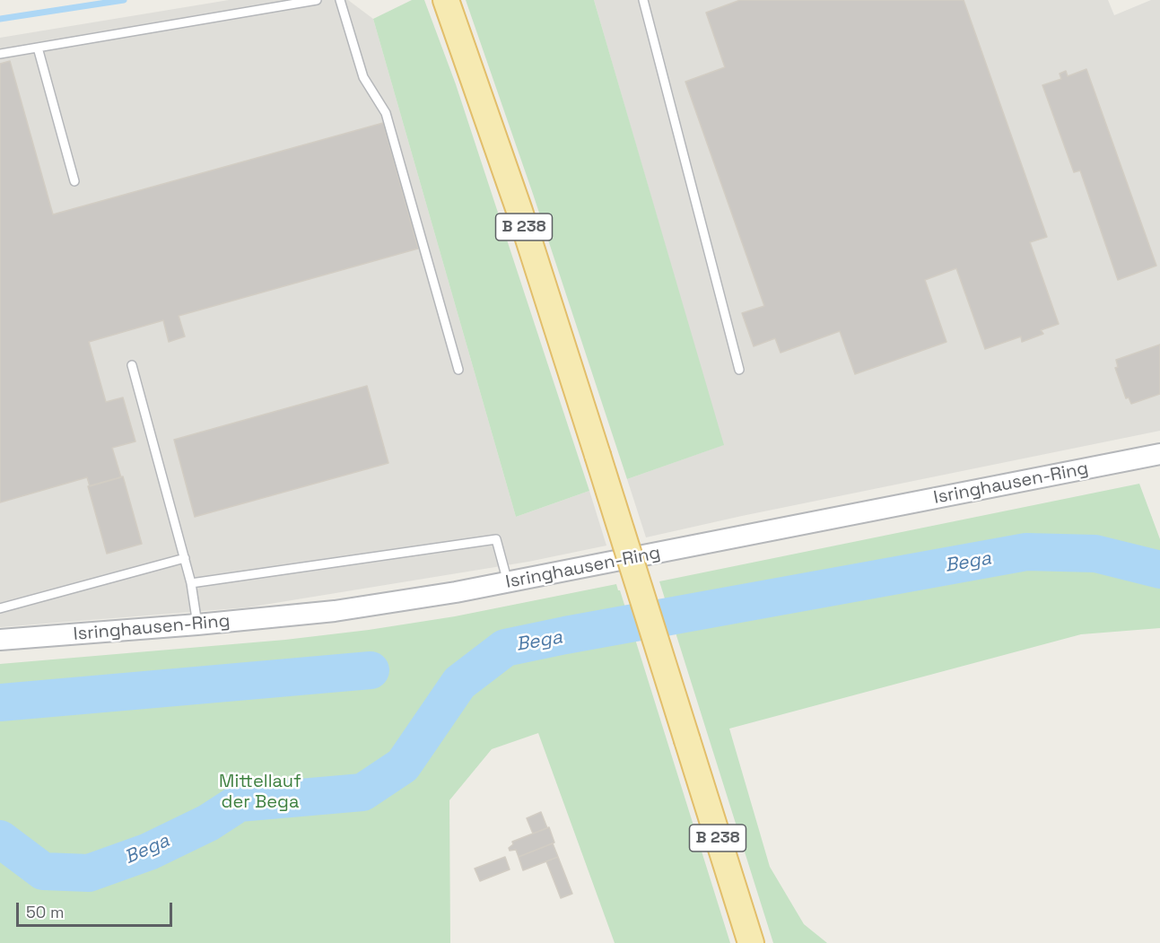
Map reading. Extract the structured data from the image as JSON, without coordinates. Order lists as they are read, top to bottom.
{
  "streets": {
    "main road": ["B 238"],
    "street": ["Isringhausen-Ring"]
  },
  "water": ["Bega"],
  "parks": ["Mittellauf der Bega"],
  "scale_bar": "50 m"
}
